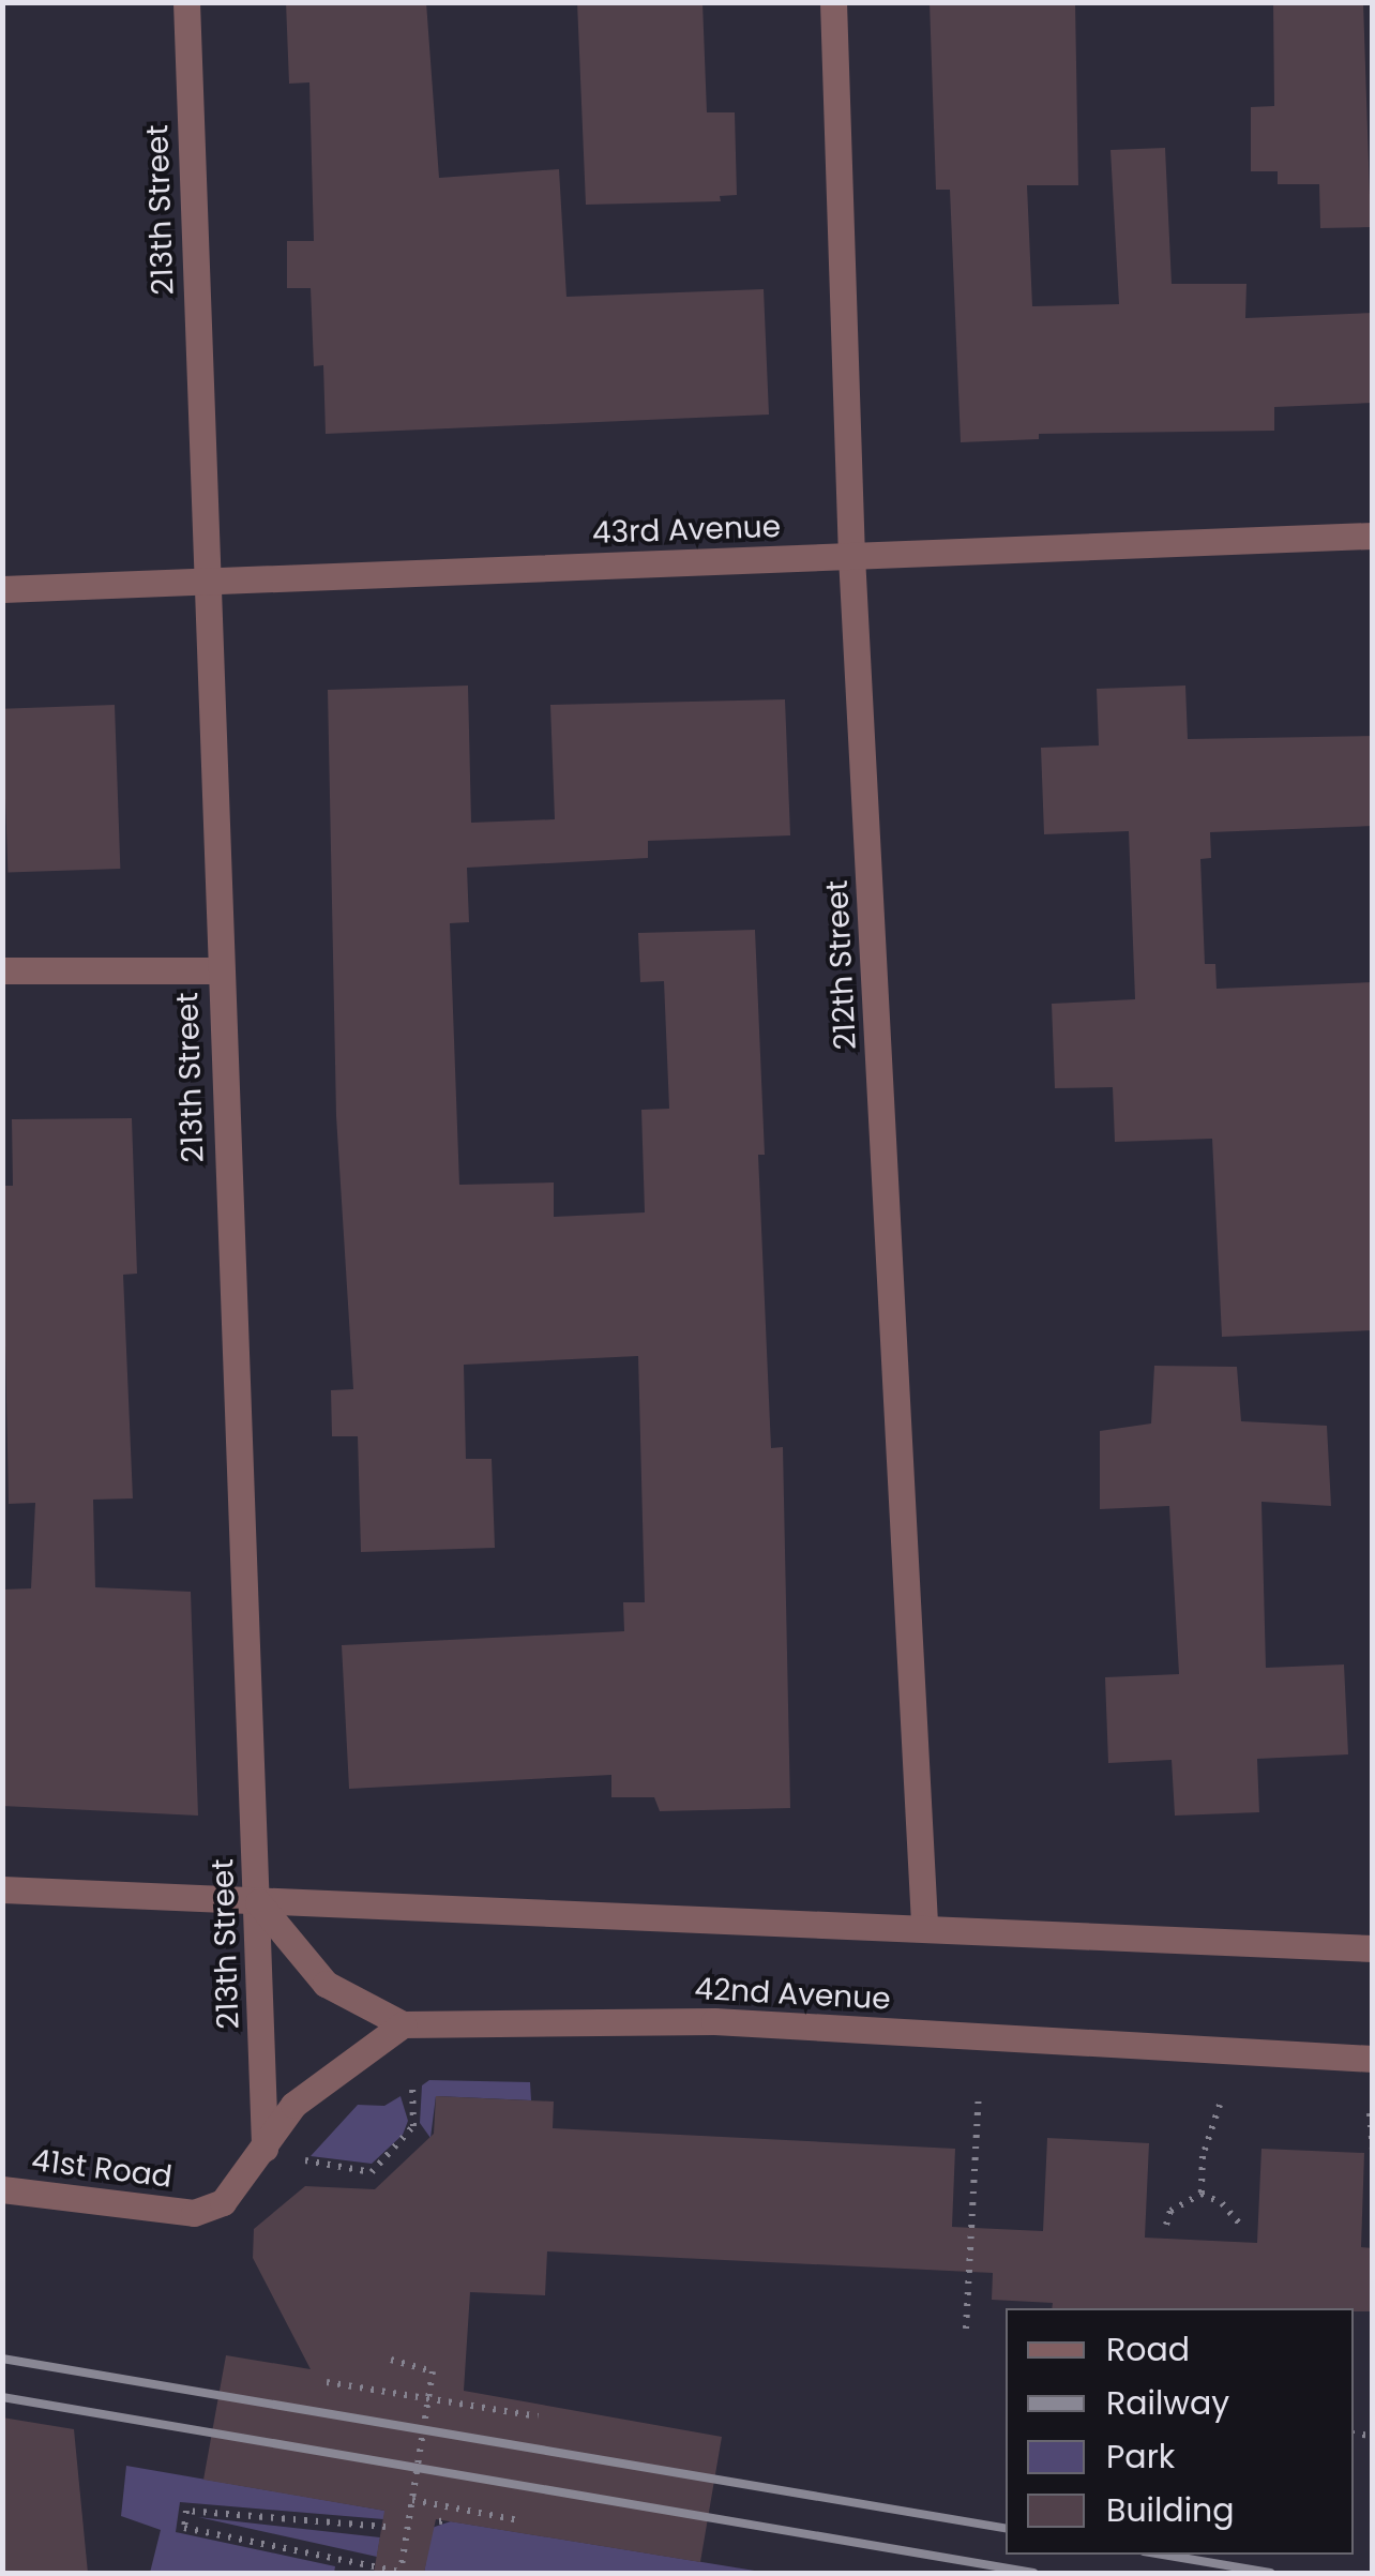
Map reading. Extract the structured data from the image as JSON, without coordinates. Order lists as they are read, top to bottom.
{
  "streets": {
    "street": [
      "213th Street",
      "43rd Avenue",
      "212th Street",
      "42nd Avenue",
      "41st Road"
    ]
  },
  "crossings": [
    ["213th Street", "43rd Avenue"],
    ["213th Street", "41st Road"],
    ["43rd Avenue", "212th Street"]
  ],
  "legend": [
    "Road",
    "Railway",
    "Park",
    "Building"
  ]
}
